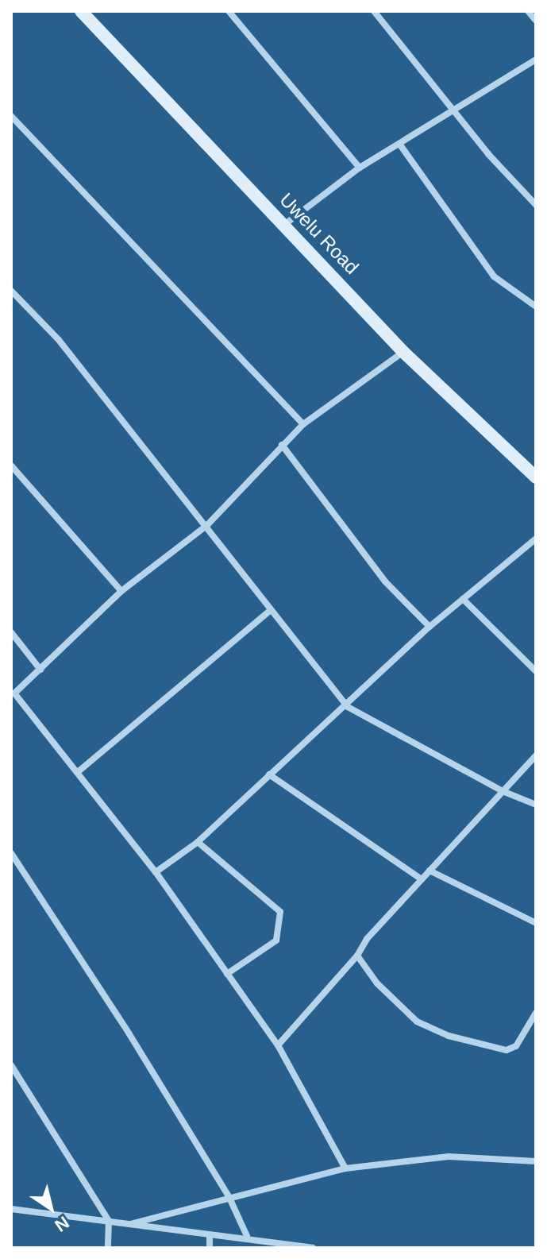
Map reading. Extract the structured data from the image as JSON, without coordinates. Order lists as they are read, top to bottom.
{
  "streets": {
    "street": ["Uwelu Road"]
  },
  "north": "bottom right"
}
